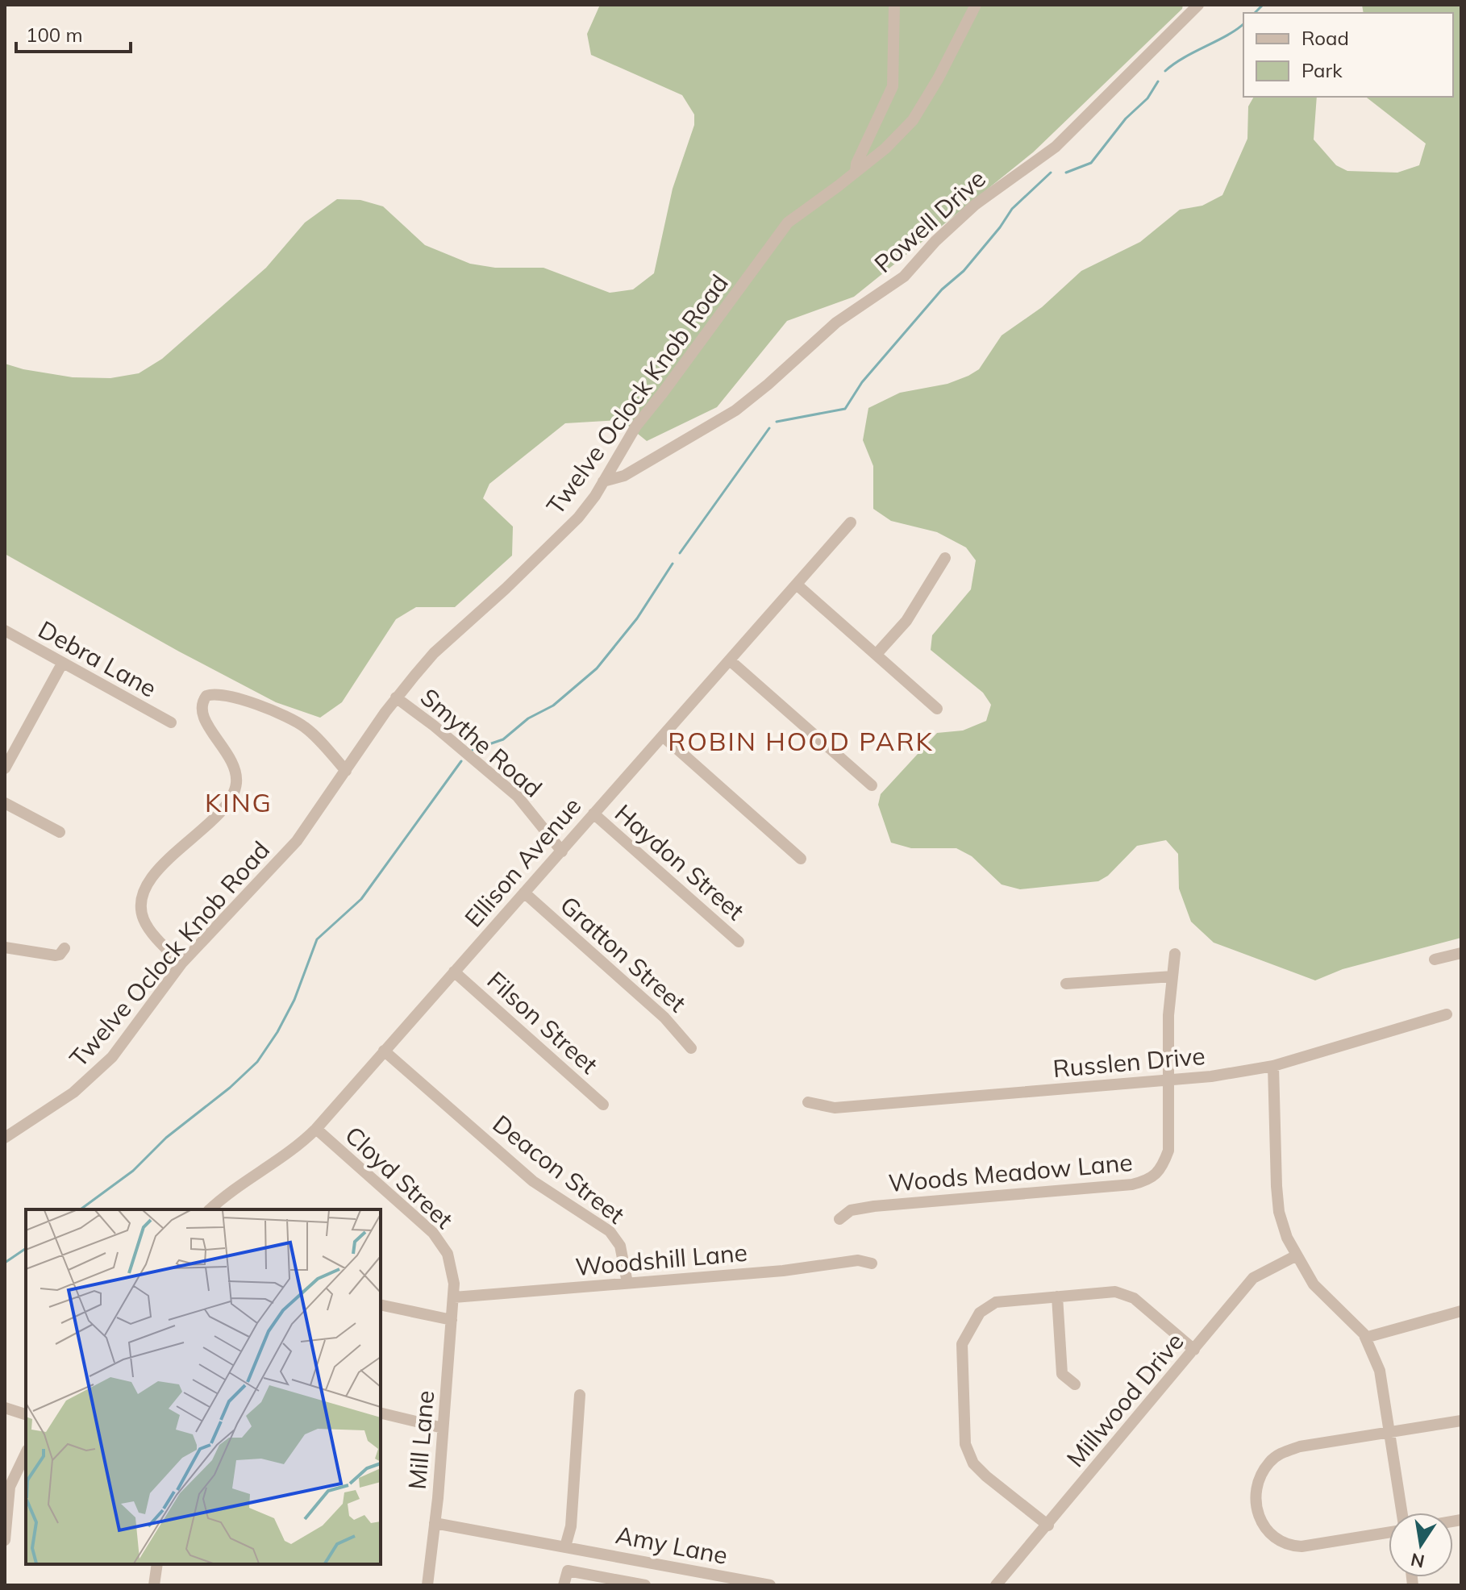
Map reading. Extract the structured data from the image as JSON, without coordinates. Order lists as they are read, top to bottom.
{
  "streets": {
    "street": [
      "Powell Drive",
      "Twelve Oclock Knob Road",
      "Debra Lane",
      "Smythe Road",
      "Ellison Avenue",
      "Haydon Street",
      "Gratton Street",
      "Filson Street",
      "Russlen Drive",
      "Deacon Street",
      "Woods Meadow Lane",
      "Cloyd Street",
      "Woodshill Lane",
      "Millwood Drive",
      "Mill Lane",
      "Amy Lane"
    ]
  },
  "crossings": [
    ["Powell Drive", "Twelve Oclock Knob Road"],
    ["Twelve Oclock Knob Road", "Smythe Road"],
    ["Smythe Road", "Ellison Avenue"],
    ["Ellison Avenue", "Haydon Street"],
    ["Ellison Avenue", "Gratton Street"],
    ["Ellison Avenue", "Filson Street"],
    ["Ellison Avenue", "Deacon Street"],
    ["Ellison Avenue", "Cloyd Street"],
    ["Russlen Drive", "Woods Meadow Lane"],
    ["Deacon Street", "Woodshill Lane"],
    ["Cloyd Street", "Woodshill Lane"],
    ["Cloyd Street", "Mill Lane"],
    ["Woodshill Lane", "Mill Lane"],
    ["Mill Lane", "Amy Lane"]
  ],
  "districts": ["ROBIN HOOD PARK", "KING"],
  "legend": ["Road", "Park"],
  "scale_bar": "100 m",
  "north": "bottom"
}
